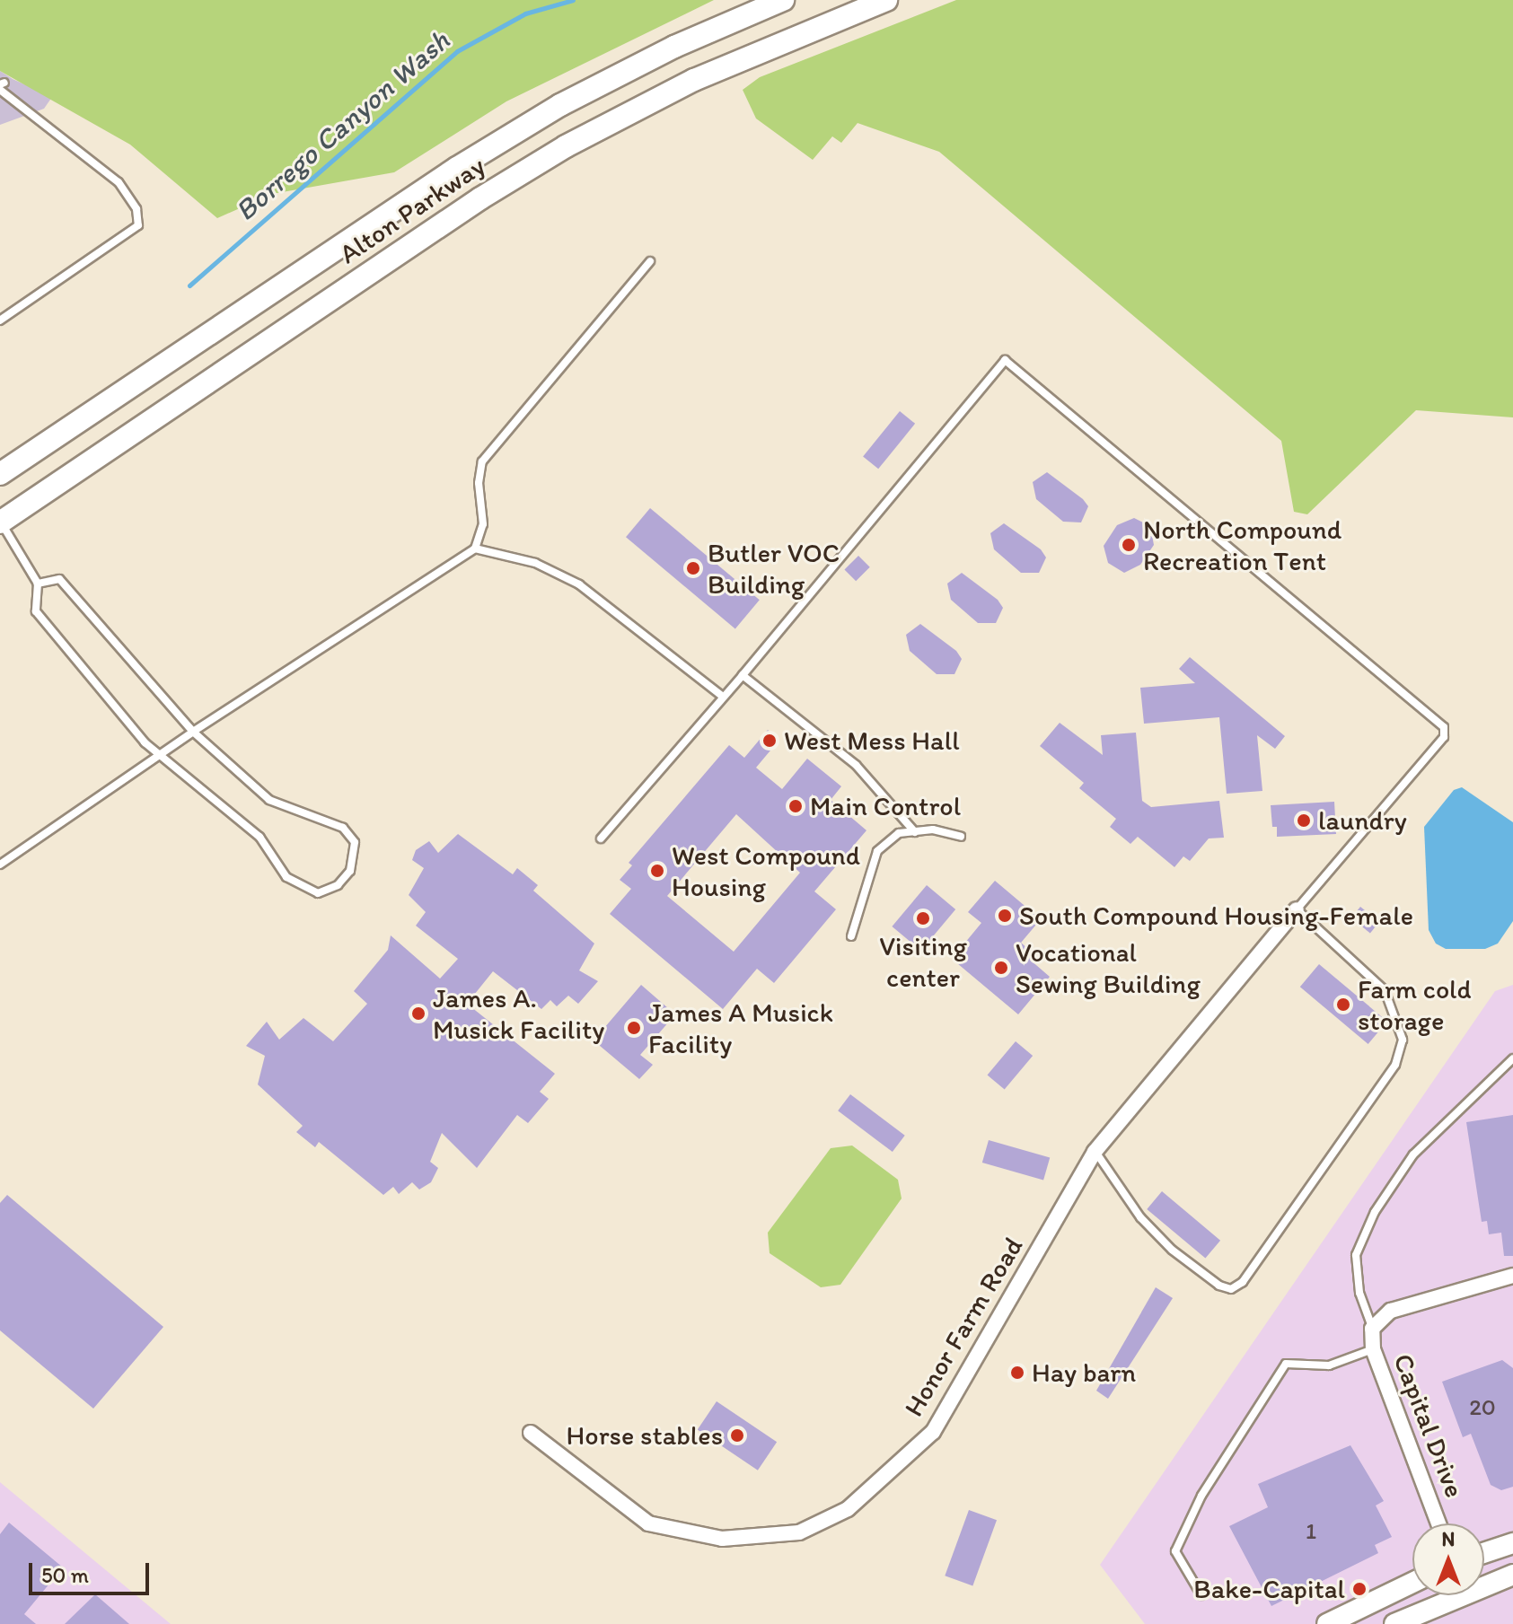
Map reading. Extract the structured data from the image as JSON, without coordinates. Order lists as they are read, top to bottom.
{
  "streets": {
    "main road": ["Alton Parkway"],
    "street": ["Honor Farm Road", "Capital Drive"]
  },
  "water": ["Borrego Canyon Wash"],
  "places": [
    "North Compound Recreation Tent",
    "Butler VOC Building",
    "West Mess Hall",
    "Main Control",
    "laundry",
    "West Compound Housing",
    "South Compound Housing-Female",
    "Visiting center",
    "Vocational Sewing Building",
    "Farm cold storage",
    "James A. Musick Facility",
    "James A Musick Facility",
    "Hay barn",
    "Horse stables",
    "Bake-Capital"
  ],
  "house_numbers": ["20", "1"],
  "scale_bar": "50 m",
  "north": "top"
}
